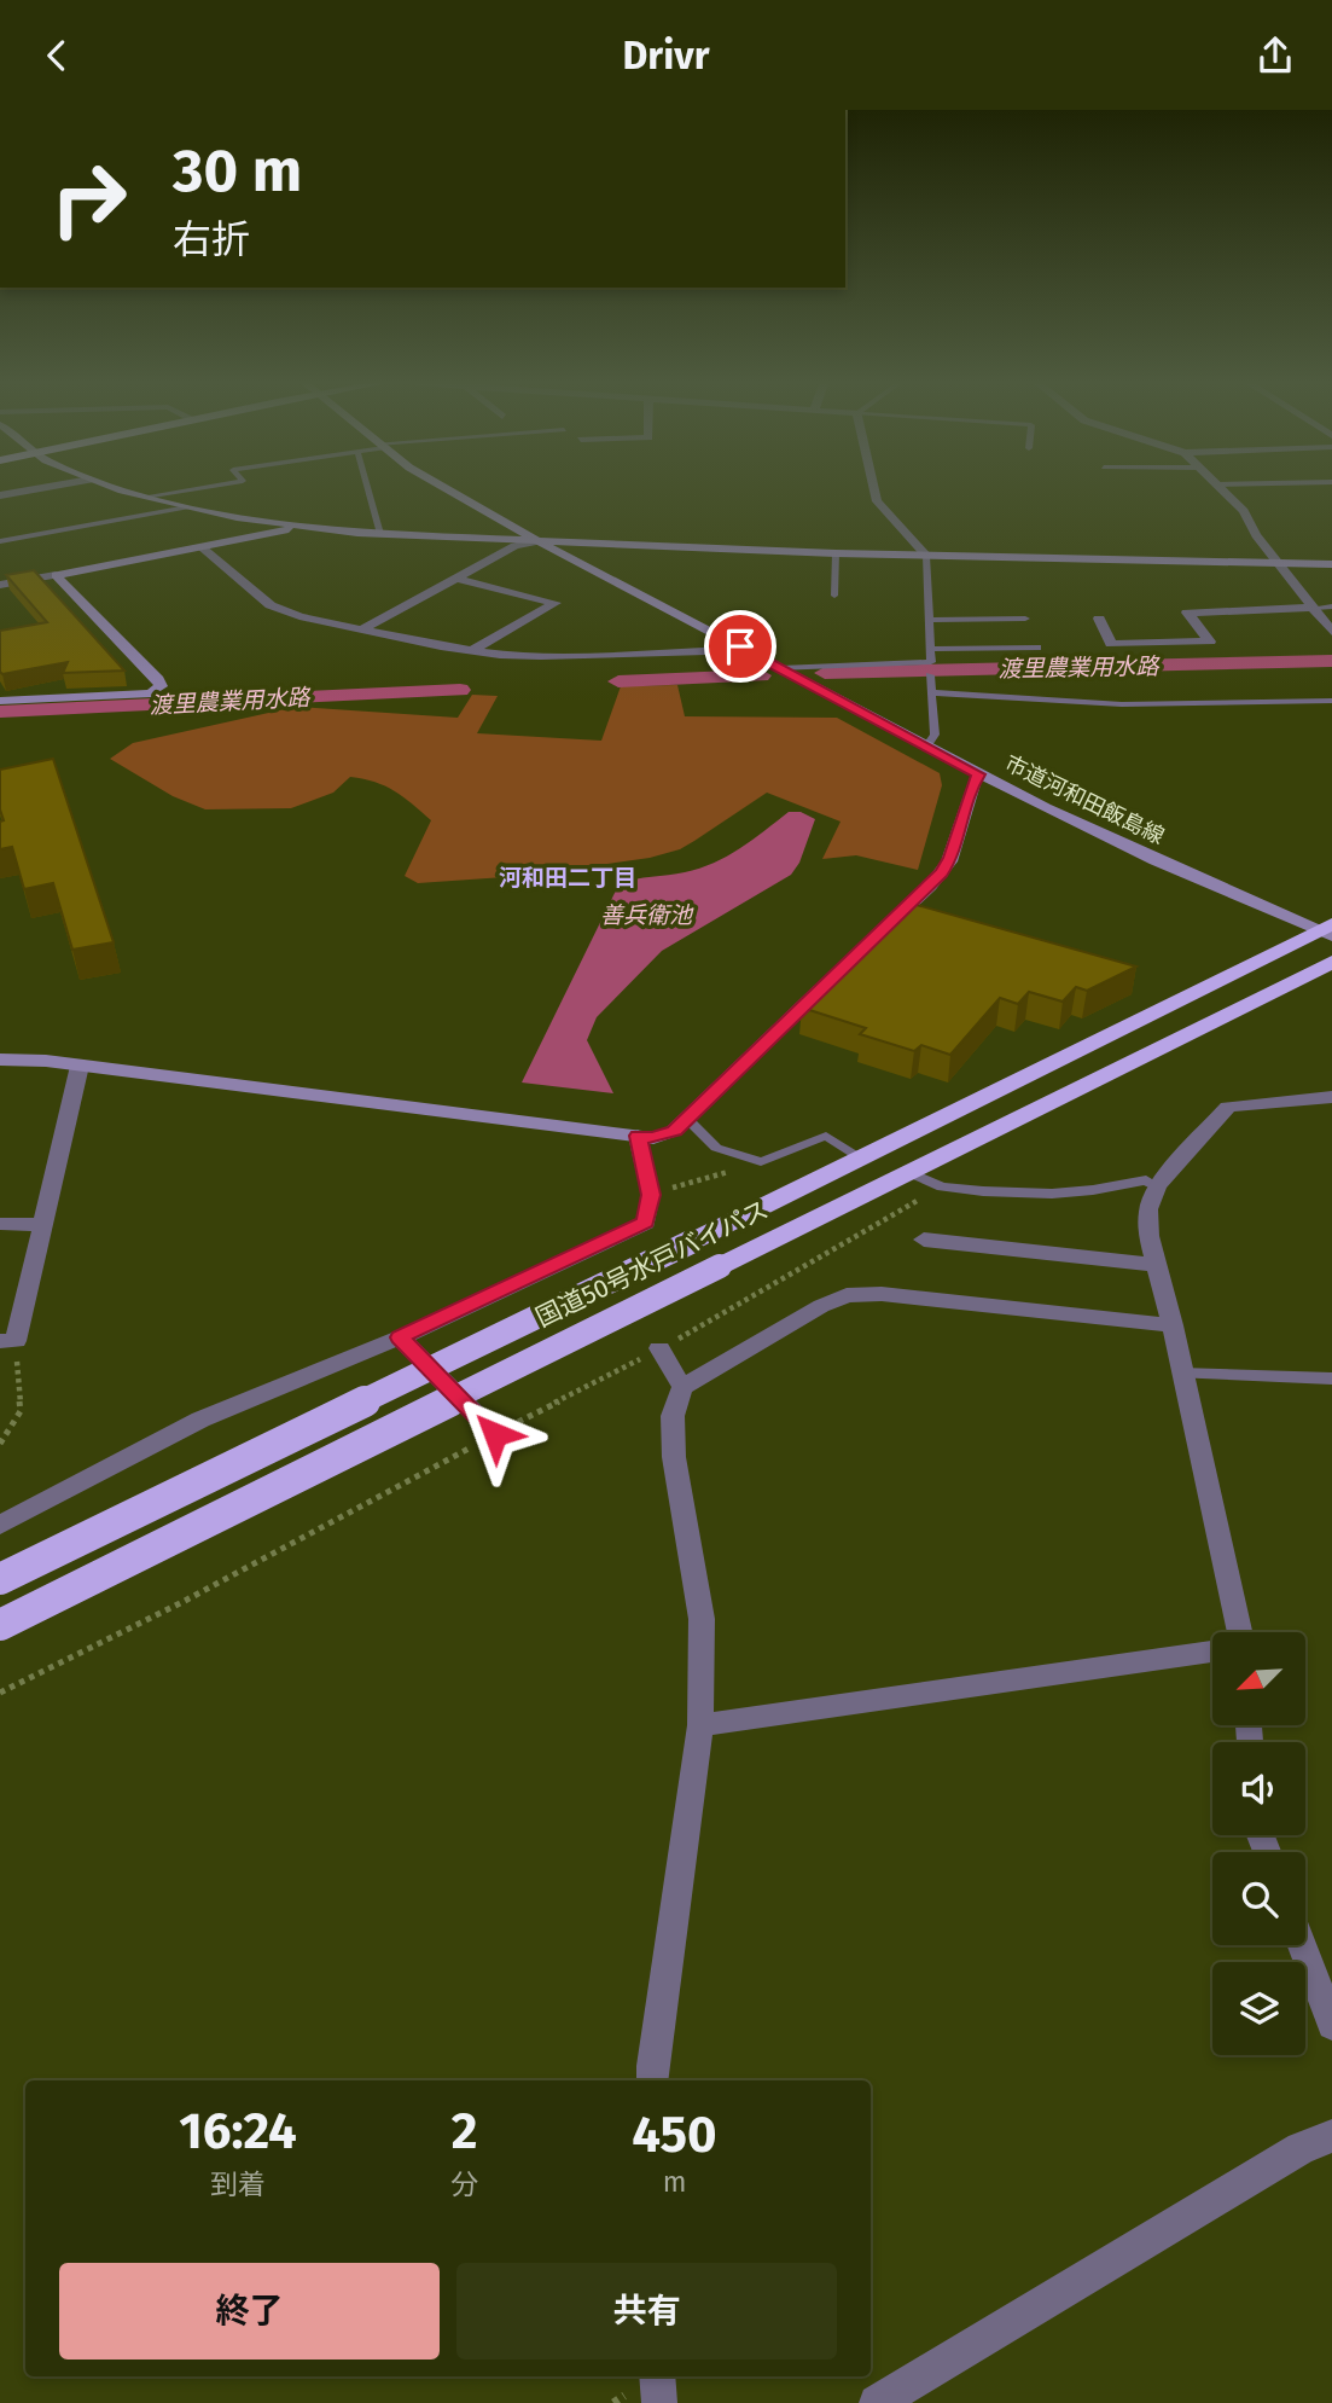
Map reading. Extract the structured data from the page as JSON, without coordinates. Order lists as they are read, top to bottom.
{
  "streets": {
    "highway": ["国道50号水戸バイパス"],
    "street": ["市道河和田飯島線"]
  },
  "crossings": [
    ["市道河和田飯島線", "国道50号水戸バイパス"]
  ],
  "districts": ["河和田二丁目"],
  "water": ["渡里農業用水路", "善兵衛池"],
  "north": "bottom left",
  "page": {
    "header": "Drivr",
    "turn": ["30 m", "右折"],
    "eta": [
      "16:24",
      "到着",
      "2",
      "分",
      "450",
      "m"
    ],
    "buttons": ["終了", "共有"]
  }
}
